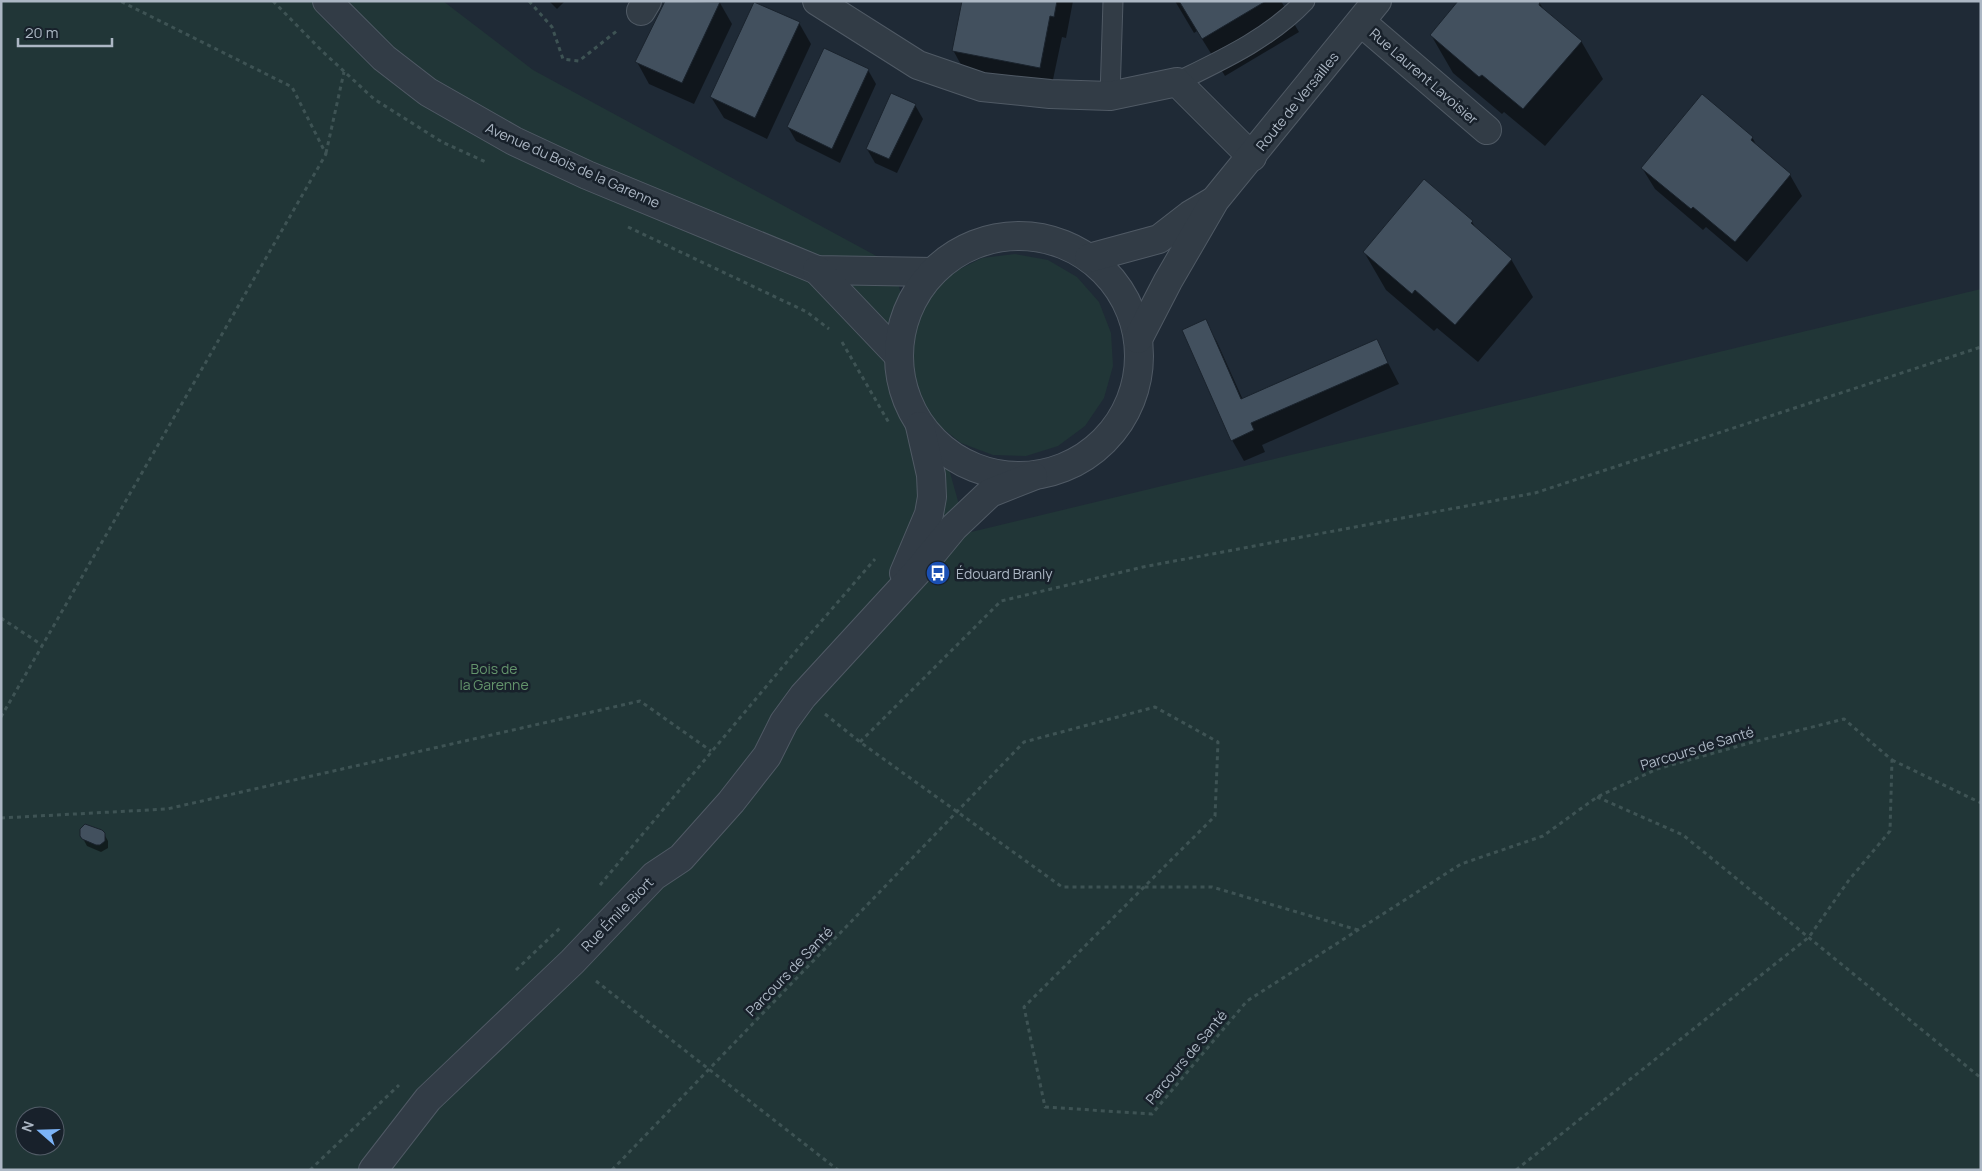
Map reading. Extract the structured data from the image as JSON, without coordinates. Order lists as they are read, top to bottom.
{
  "streets": {
    "street": [
      "Rue Laurent Lavoisier",
      "Route de Versailles",
      "Avenue du Bois de la Garenne",
      "Rue Émile Biort"
    ],
    "path": ["Parcours de Santé"]
  },
  "crossings": [
    ["Rue Laurent Lavoisier", "Route de Versailles"]
  ],
  "parks": ["Bois de la Garenne"],
  "places": {
    "bus stop": ["Édouard Branly"]
  },
  "scale_bar": "20 m",
  "north": "left"
}
